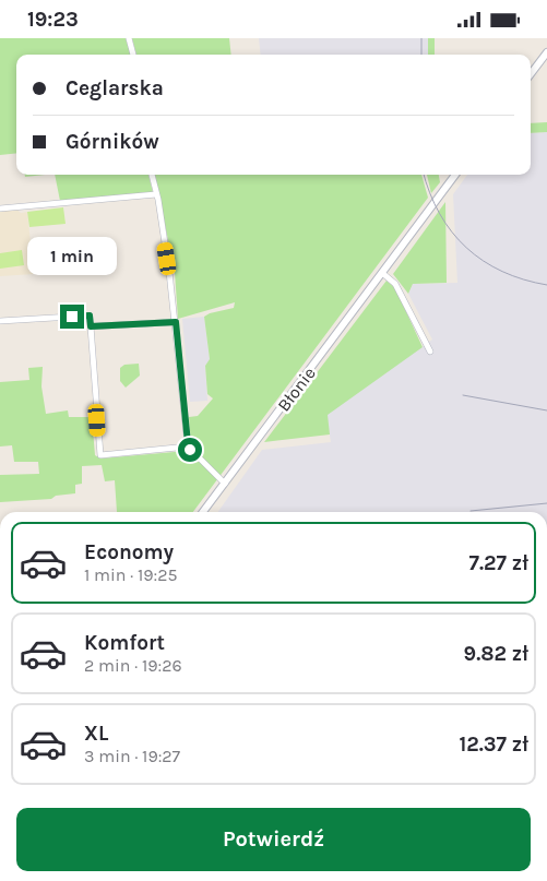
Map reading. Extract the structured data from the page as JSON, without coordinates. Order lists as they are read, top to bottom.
{
  "streets": {
    "street": ["Błonie"]
  },
  "page": {
    "status": "19:23",
    "banner": ["Ceglarska", "Górników"],
    "bubble": "1 min",
    "list": [
      {
        "name": "Economy",
        "note": "1 min · 19:25",
        "value": "7.27 zł"
      },
      {
        "name": "Komfort",
        "note": "2 min · 19:26",
        "value": "9.82 zł"
      },
      {
        "name": "XL",
        "note": "3 min · 19:27",
        "value": "12.37 zł"
      }
    ],
    "buttons": "Potwierdź"
  }
}
